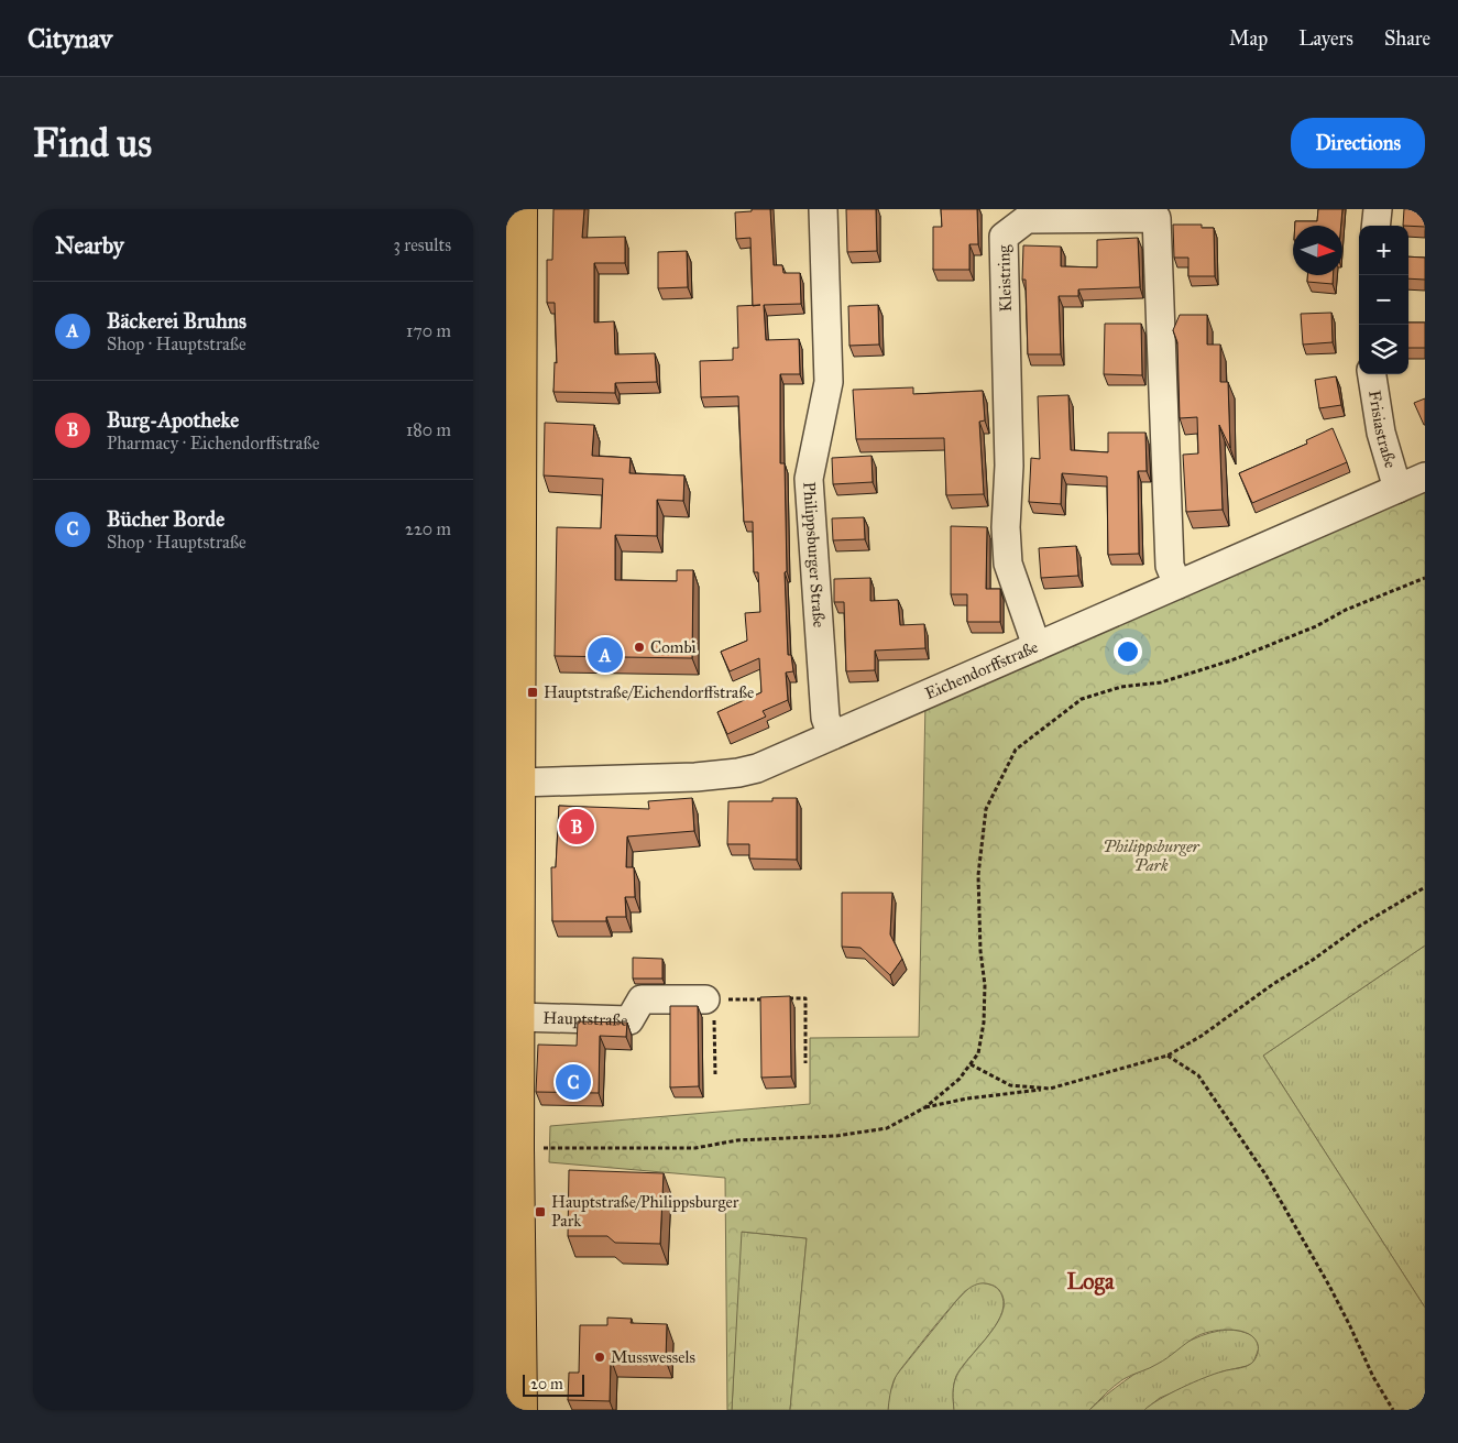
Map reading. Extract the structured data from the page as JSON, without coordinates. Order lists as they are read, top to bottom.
{
  "streets": {
    "main road": ["Hauptstraße"],
    "street": [
      "Kleistring",
      "Frisiastraße",
      "Philippsburger Straße",
      "Eichendorffstraße"
    ]
  },
  "crossings": [
    ["Kleistring", "Eichendorffstraße"],
    ["Frisiastraße", "Eichendorffstraße"],
    ["Philippsburger Straße", "Eichendorffstraße"],
    ["Eichendorffstraße", "Hauptstraße"]
  ],
  "districts": ["Loga"],
  "parks": ["Philippsburger Park"],
  "places": {
    "other": ["Combi", "Musswessels"],
    "transit": ["Hauptstraße/Eichendorffstraße", "Hauptstraße/Philippsburger Park"]
  },
  "scale_bar": "20 m",
  "north": "right",
  "page": {
    "header": "Citynav",
    "nav": ["Map", "Layers", "Share"],
    "buttons": "Directions",
    "title": "Find us",
    "heading": ["Nearby", "3 results"],
    "map_buttons": ["+", "−"],
    "list": [
      {
        "mark": "A",
        "name": "Bäckerei Bruhns",
        "note": "Shop · Hauptstraße",
        "value": "170 m"
      },
      {
        "mark": "B",
        "name": "Burg-Apotheke",
        "note": "Pharmacy · Eichendorffstraße",
        "value": "180 m"
      },
      {
        "mark": "C",
        "name": "Bücher Borde",
        "note": "Shop · Hauptstraße",
        "value": "220 m"
      }
    ],
    "pins": ["A", "B", "C"],
    "scale": "20 m"
  }
}
